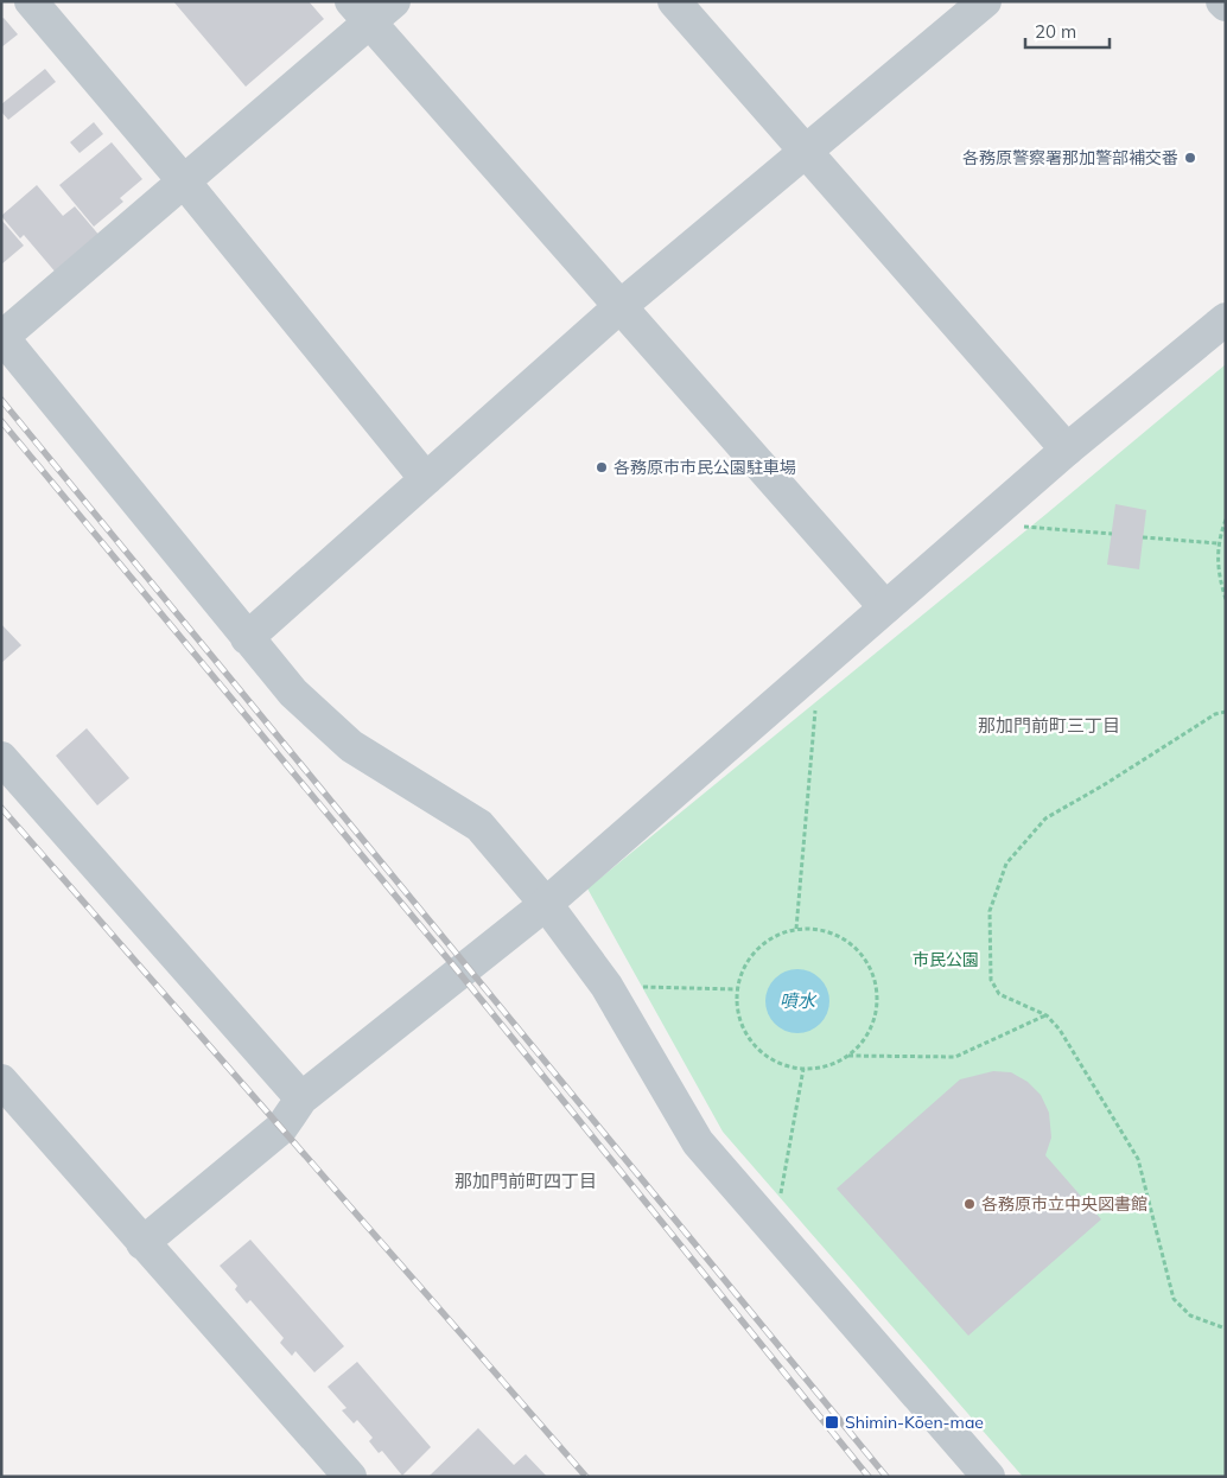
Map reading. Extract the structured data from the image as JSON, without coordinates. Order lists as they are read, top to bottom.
{
  "districts": ["那加門前町三丁目", "那加門前町四丁目"],
  "water": ["噴水"],
  "parks": ["市民公園"],
  "places": {
    "other": ["各務原警察署那加警部補交番", "各務原市市民公園駐車場", "各務原市立中央図書館"],
    "transit": ["Shimin-Kōen-mae"]
  },
  "scale_bar": "20 m"
}
